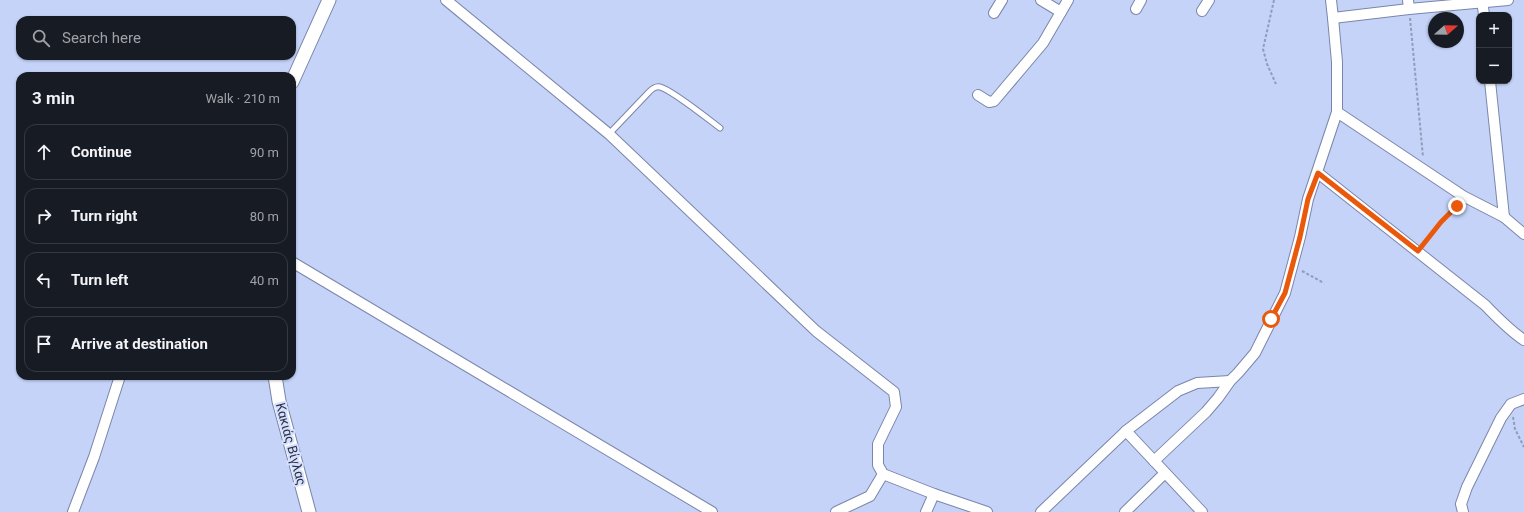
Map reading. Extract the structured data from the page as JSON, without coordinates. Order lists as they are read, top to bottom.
{
  "streets": {
    "street": ["Κακιάς Βίγλας"]
  },
  "north": "right",
  "page": {
    "map_buttons": ["+", "−"],
    "search": "Search here",
    "heading": ["3 min", "Walk · 210 m"],
    "list": [
      ["Continue", "90 m"],
      ["Turn right", "80 m"],
      ["Turn left", "40 m"],
      "Arrive at destination"
    ]
  }
}
